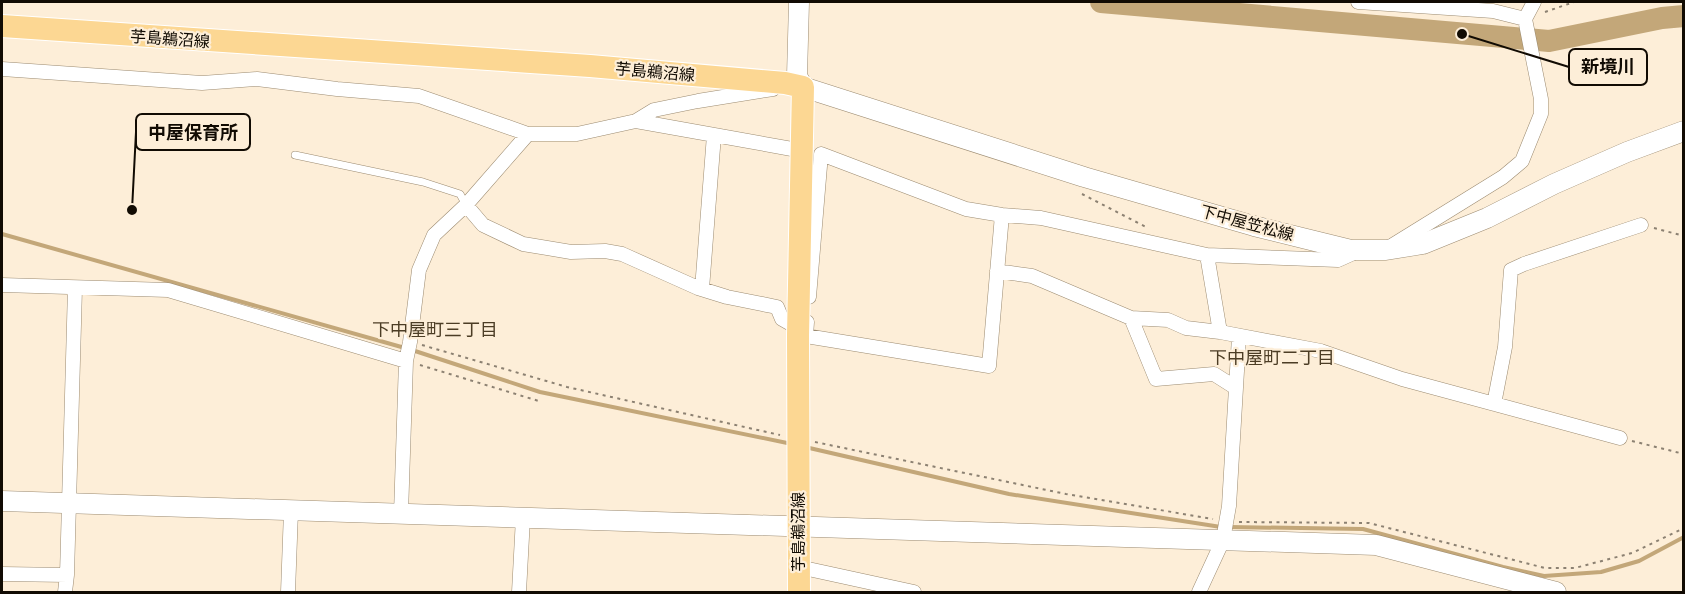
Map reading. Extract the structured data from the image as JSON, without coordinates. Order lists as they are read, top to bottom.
{
  "streets": {
    "main road": ["芋島鵜沼線"],
    "street": ["下中屋笠松線"]
  },
  "crossings": [
    ["芋島鵜沼線", "下中屋笠松線"]
  ],
  "districts": ["下中屋町三丁目", "下中屋町二丁目"],
  "places": ["新境川", "中屋保育所"]
}
